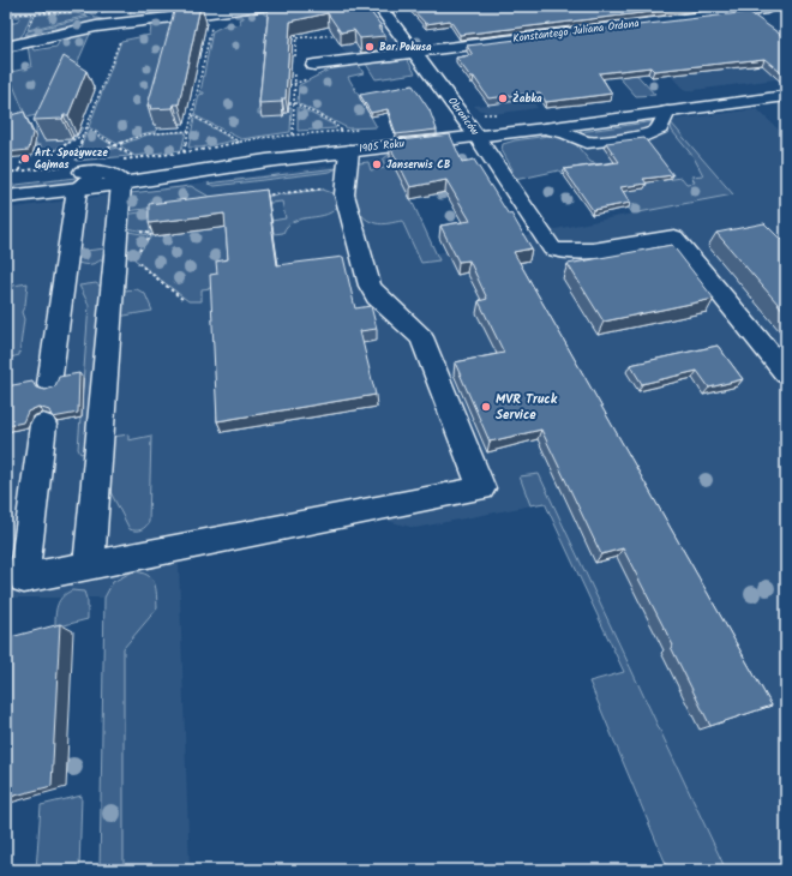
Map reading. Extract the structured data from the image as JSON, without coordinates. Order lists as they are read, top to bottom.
{
  "streets": {
    "main road": ["Konstantego Juliana Ordona", "Obrońców", "1905 Roku"]
  },
  "crossings": [
    ["Konstantego Juliana Ordona", "Obrońców"],
    ["Obrońców", "1905 Roku"]
  ],
  "places": [
    "Bar Pokusa",
    "Żabka",
    "Art. Spożywcze Gajmas",
    "Janserwis CB",
    "MVR Truck Service"
  ]
}
